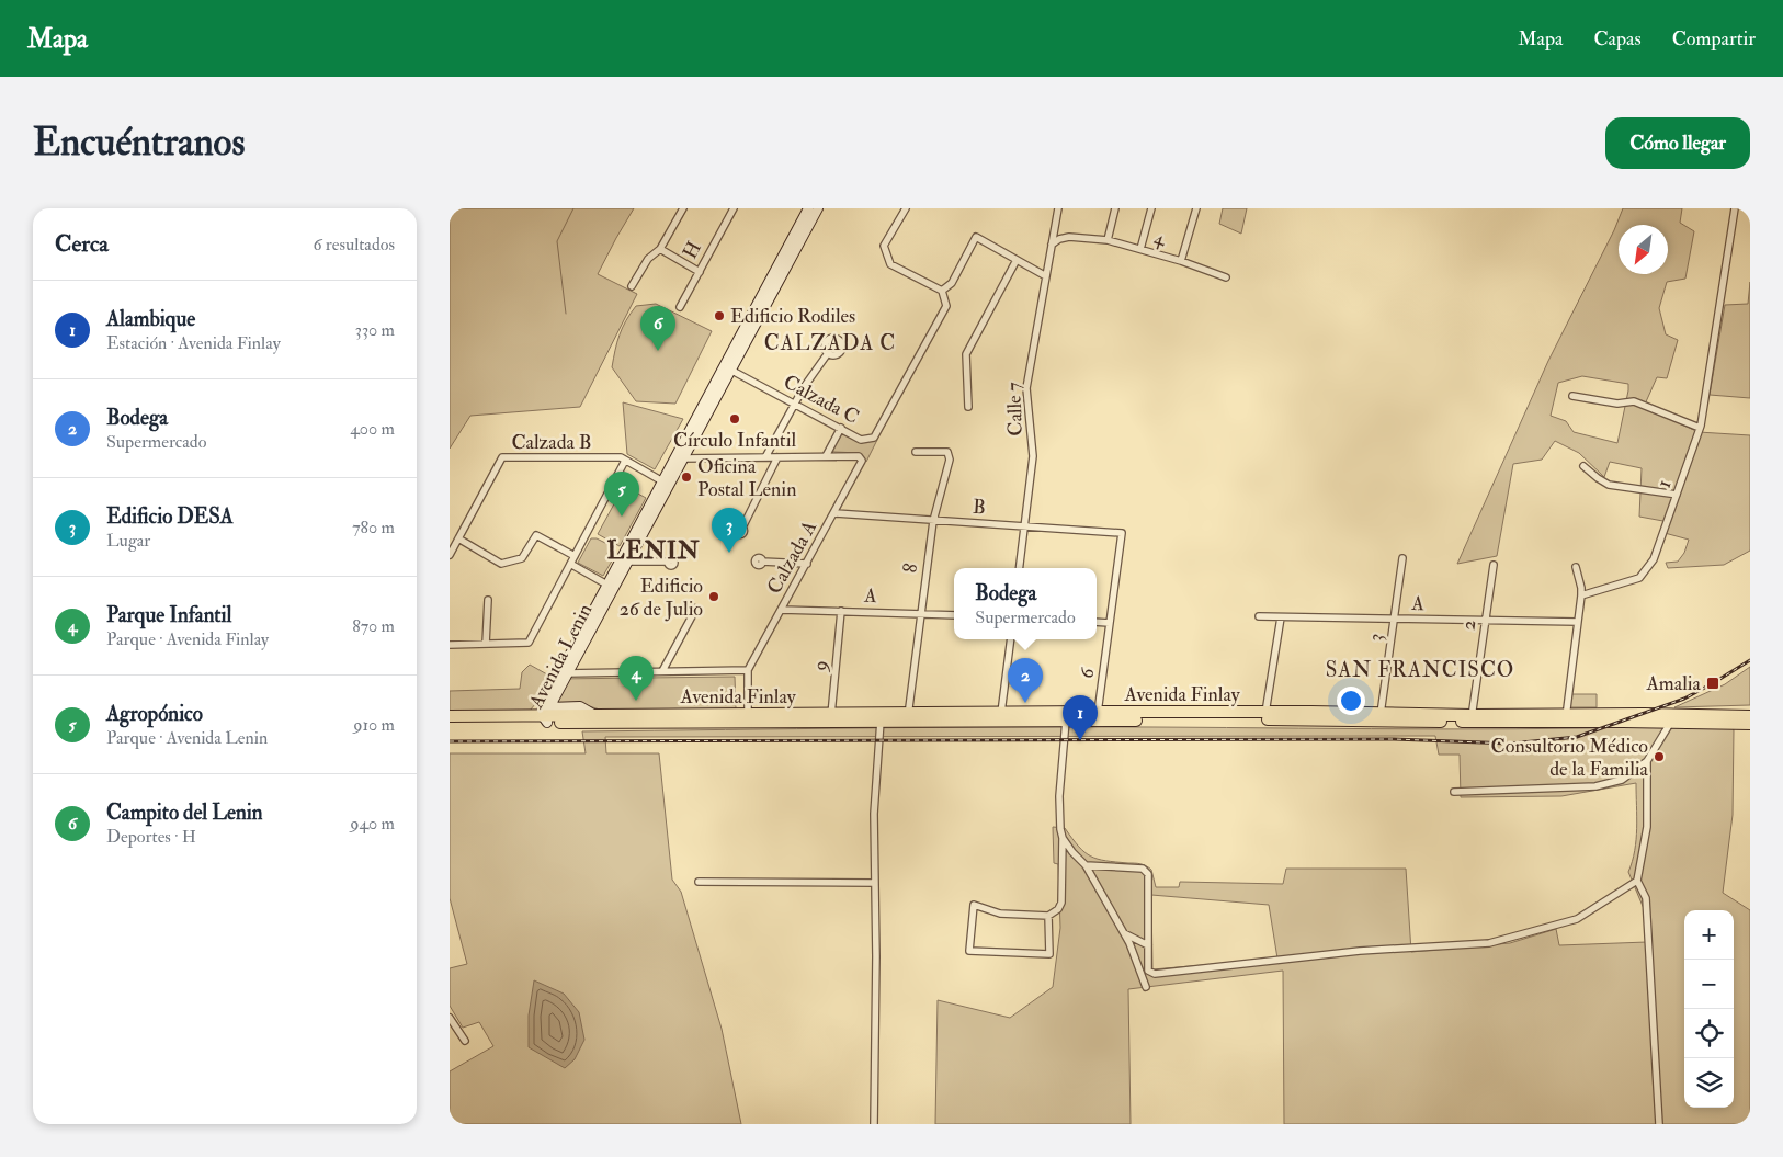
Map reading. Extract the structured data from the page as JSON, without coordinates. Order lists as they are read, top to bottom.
{
  "streets": {
    "highway": ["Avenida Finlay"],
    "street": [
      "4",
      "H",
      "Calzada C",
      "Calle 7",
      "Calzada B",
      "1",
      "B",
      "Calzada A",
      "8",
      "A",
      "2",
      "3",
      "Avenida Lenin",
      "9",
      "6"
    ]
  },
  "crossings": [
    ["4", "Calle 7"],
    ["Calzada C", "Avenida Lenin"],
    ["Calle 7", "B"],
    ["Calzada B", "Avenida Lenin"],
    ["B", "Calzada A"],
    ["B", "8"],
    ["B", "6"],
    ["Calzada A", "A"],
    ["Calzada A", "Avenida Lenin"],
    ["8", "A"],
    ["8", "Avenida Finlay"],
    ["A", "2"],
    ["A", "3"],
    ["A", "9"],
    ["2", "Avenida Finlay"],
    ["3", "Avenida Finlay"],
    ["Avenida Lenin", "Avenida Finlay"],
    ["9", "Avenida Finlay"],
    ["6", "Avenida Finlay"]
  ],
  "districts": ["CALZADA C", "LENIN", "SAN FRANCISCO"],
  "places": {
    "other": [
      "Edificio Rodiles",
      "Círculo Infantil",
      "Oficina Postal Lenin",
      "Edificio 26 de Julio",
      "Consultorio Médico de la Familia"
    ],
    "transit": ["Amalia"]
  },
  "north": "bottom left",
  "page": {
    "header": "Mapa",
    "nav": ["Mapa", "Capas", "Compartir"],
    "buttons": "Cómo llegar",
    "title": "Encuéntranos",
    "heading": ["Cerca", "6 resultados"],
    "list": [
      {
        "mark": "1",
        "name": "Alambique",
        "note": "Estación · Avenida Finlay",
        "value": "330 m"
      },
      {
        "mark": "2",
        "name": "Bodega",
        "note": "Supermercado",
        "value": "400 m"
      },
      {
        "mark": "3",
        "name": "Edificio DESA",
        "note": "Lugar",
        "value": "780 m"
      },
      {
        "mark": "4",
        "name": "Parque Infantil",
        "note": "Parque · Avenida Finlay",
        "value": "870 m"
      },
      {
        "mark": "5",
        "name": "Agropónico",
        "note": "Parque · Avenida Lenin",
        "value": "910 m"
      },
      {
        "mark": "6",
        "name": "Campito del Lenin",
        "note": "Deportes · H",
        "value": "940 m"
      }
    ],
    "pins": [
      "6",
      "5",
      "3",
      "4",
      "2",
      "1"
    ],
    "popup": ["Bodega", "Supermercado"],
    "map_buttons": ["+", "−"]
  }
}
